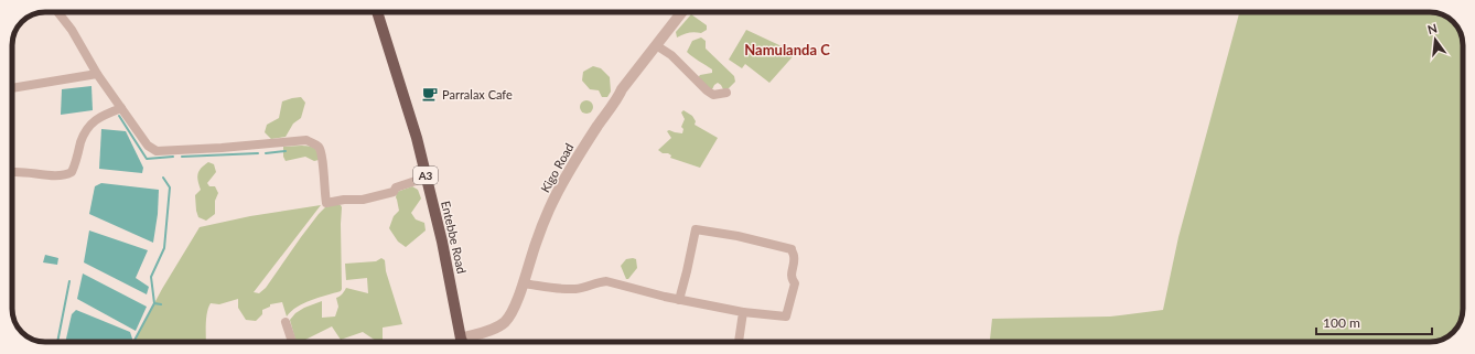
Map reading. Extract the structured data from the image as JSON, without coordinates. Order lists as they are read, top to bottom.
{
  "streets": {
    "main road": ["A3", "Entebbe Road"],
    "street": ["Kigo Road"]
  },
  "districts": ["Namulanda C"],
  "places": {
    "cafe": ["Parralax Cafe"]
  },
  "scale_bar": "100 m",
  "north": "top"
}
